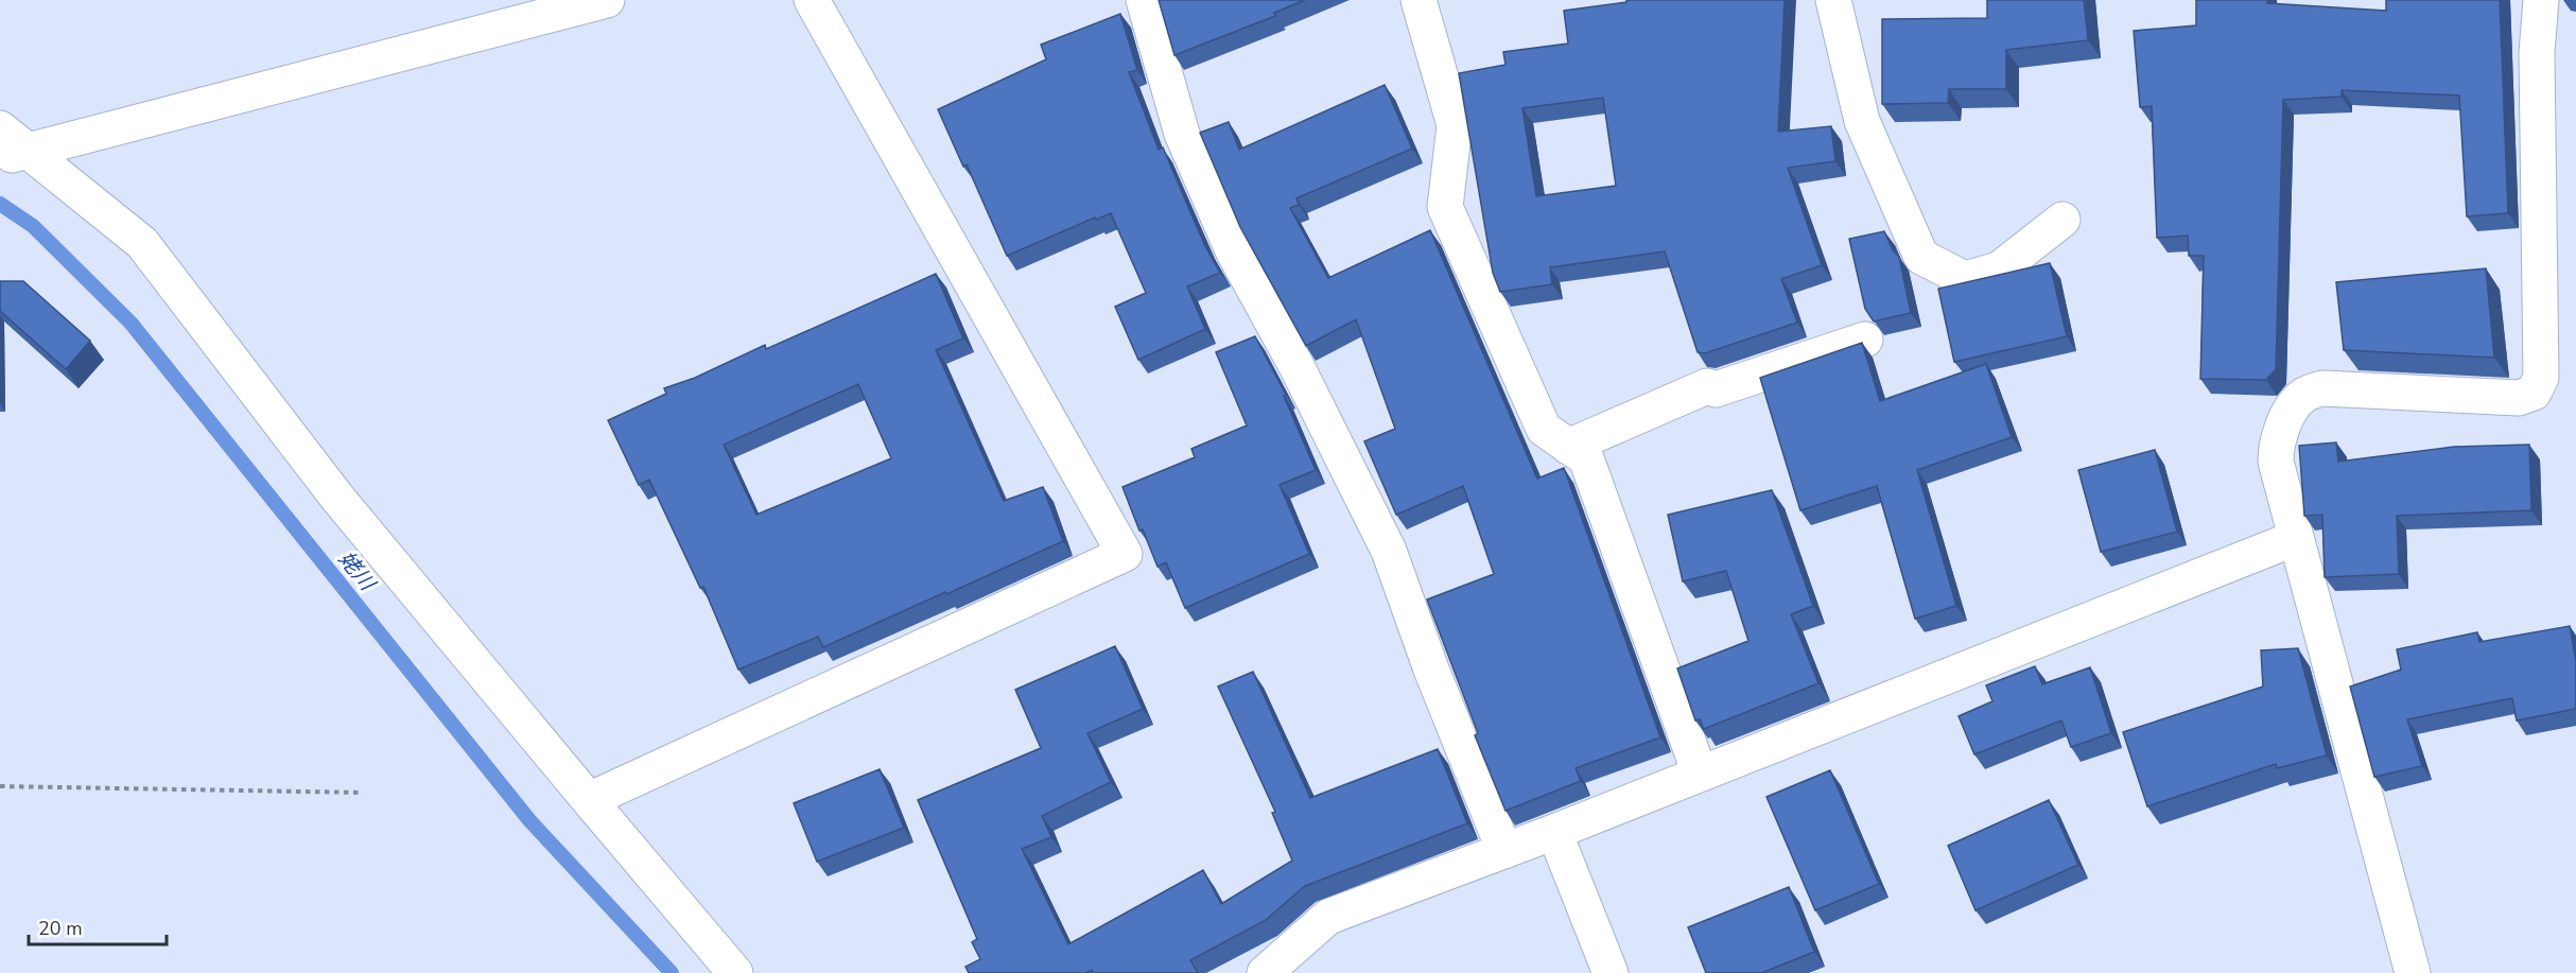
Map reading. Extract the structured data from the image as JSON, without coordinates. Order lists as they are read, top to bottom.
{
  "water": ["姥川"],
  "scale_bar": "20 m"
}
